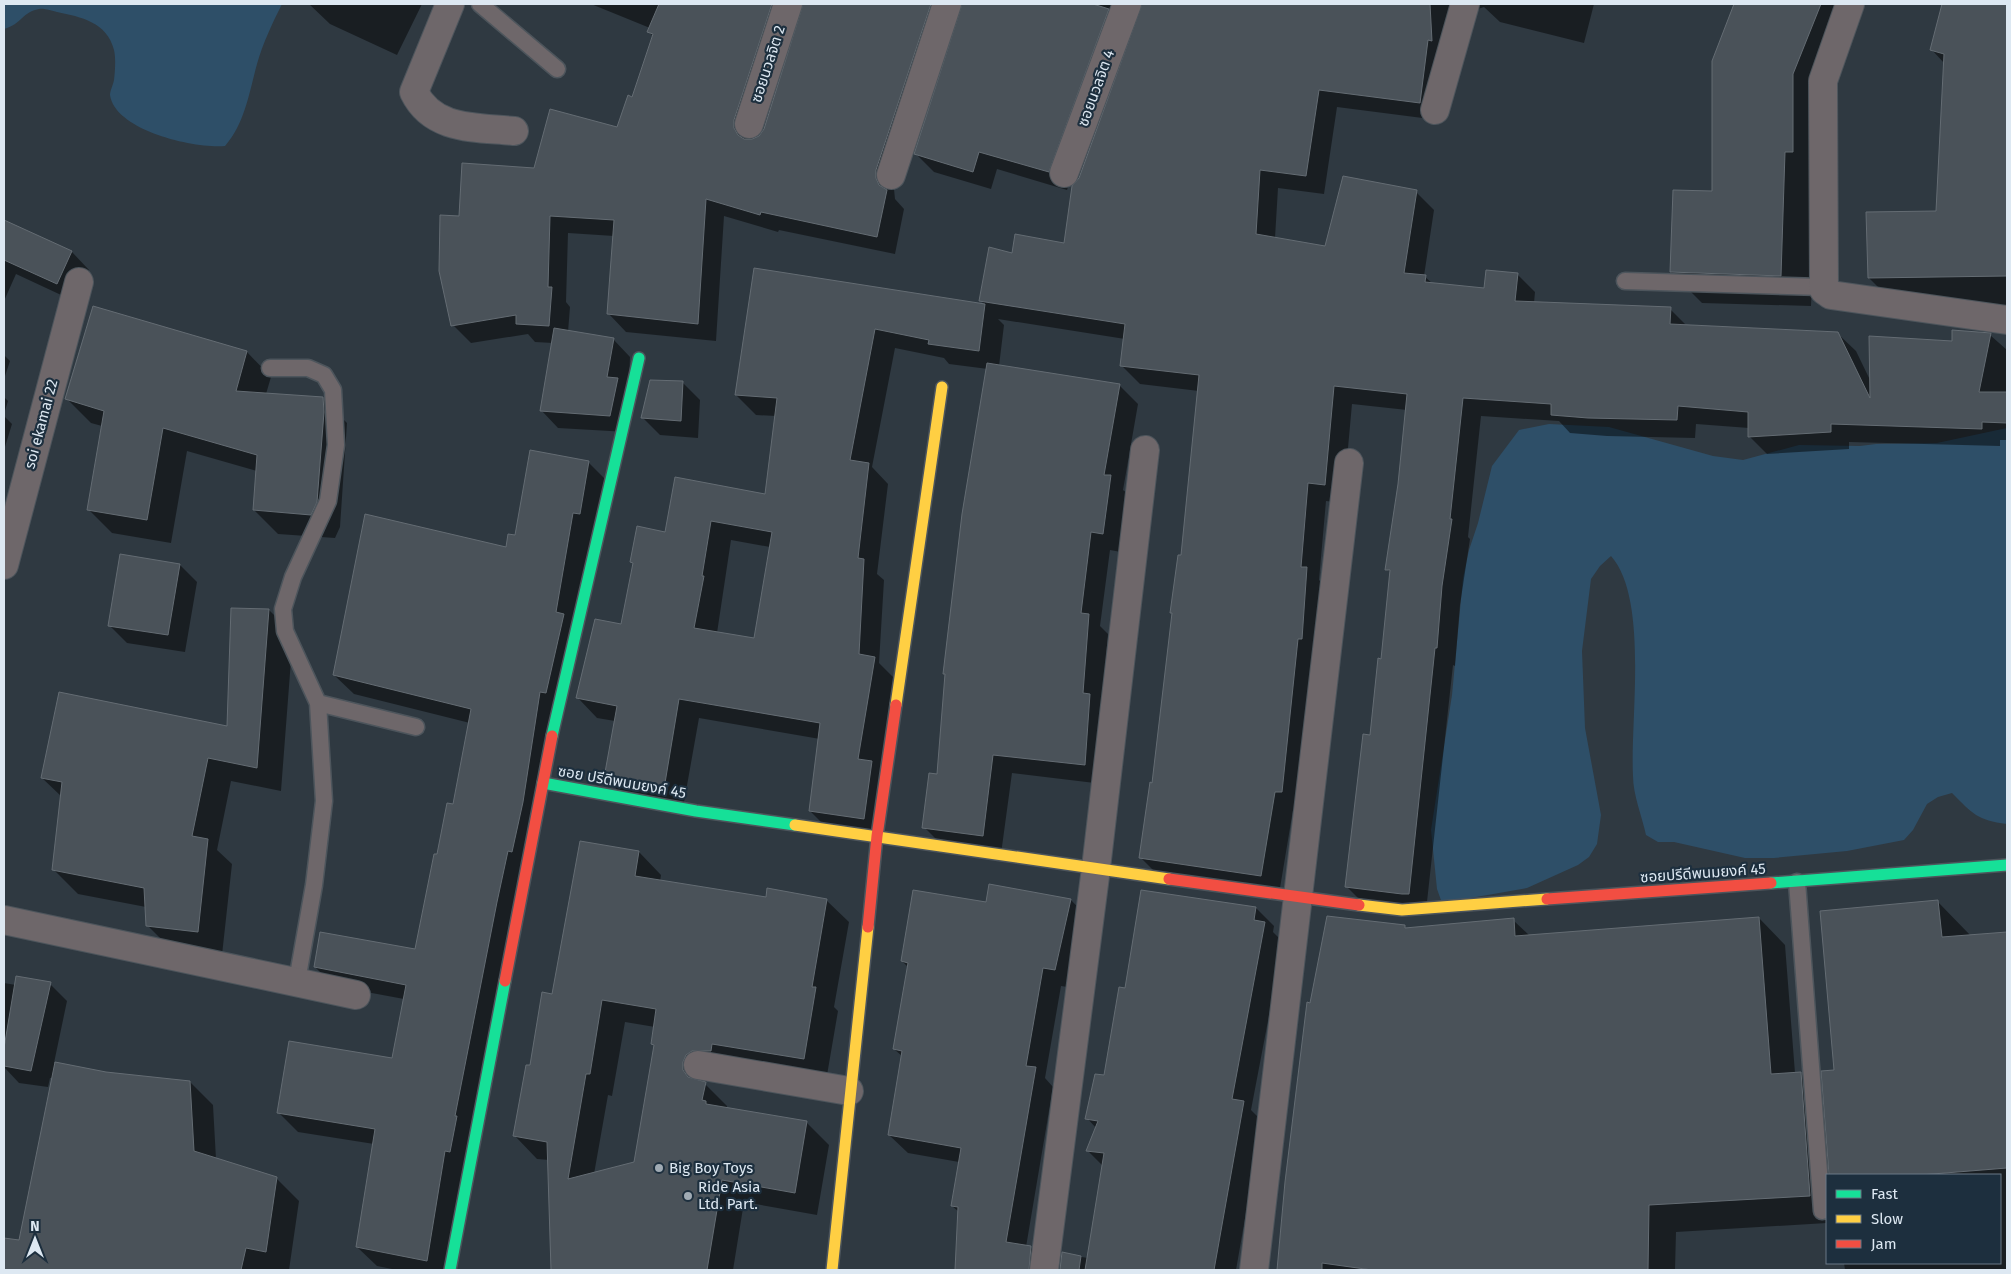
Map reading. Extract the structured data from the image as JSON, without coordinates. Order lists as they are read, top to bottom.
{
  "streets": {
    "street": [
      "ซอยนวลจิต 2",
      "ซอยนวลจิต 4",
      "soi ekamai 22",
      "ซอย ปรีดีพนมยงค์ 45",
      "ซอยปรีดีพนมยงค์ 45"
    ]
  },
  "crossings": [
    ["ซอย ปรีดีพนมยงค์ 45", "ซอยปรีดีพนมยงค์ 45"]
  ],
  "places": ["Big Boy Toys", "Ride Asia Ltd. Part."],
  "legend": ["Fast", "Slow", "Jam"],
  "north": "top"
}
